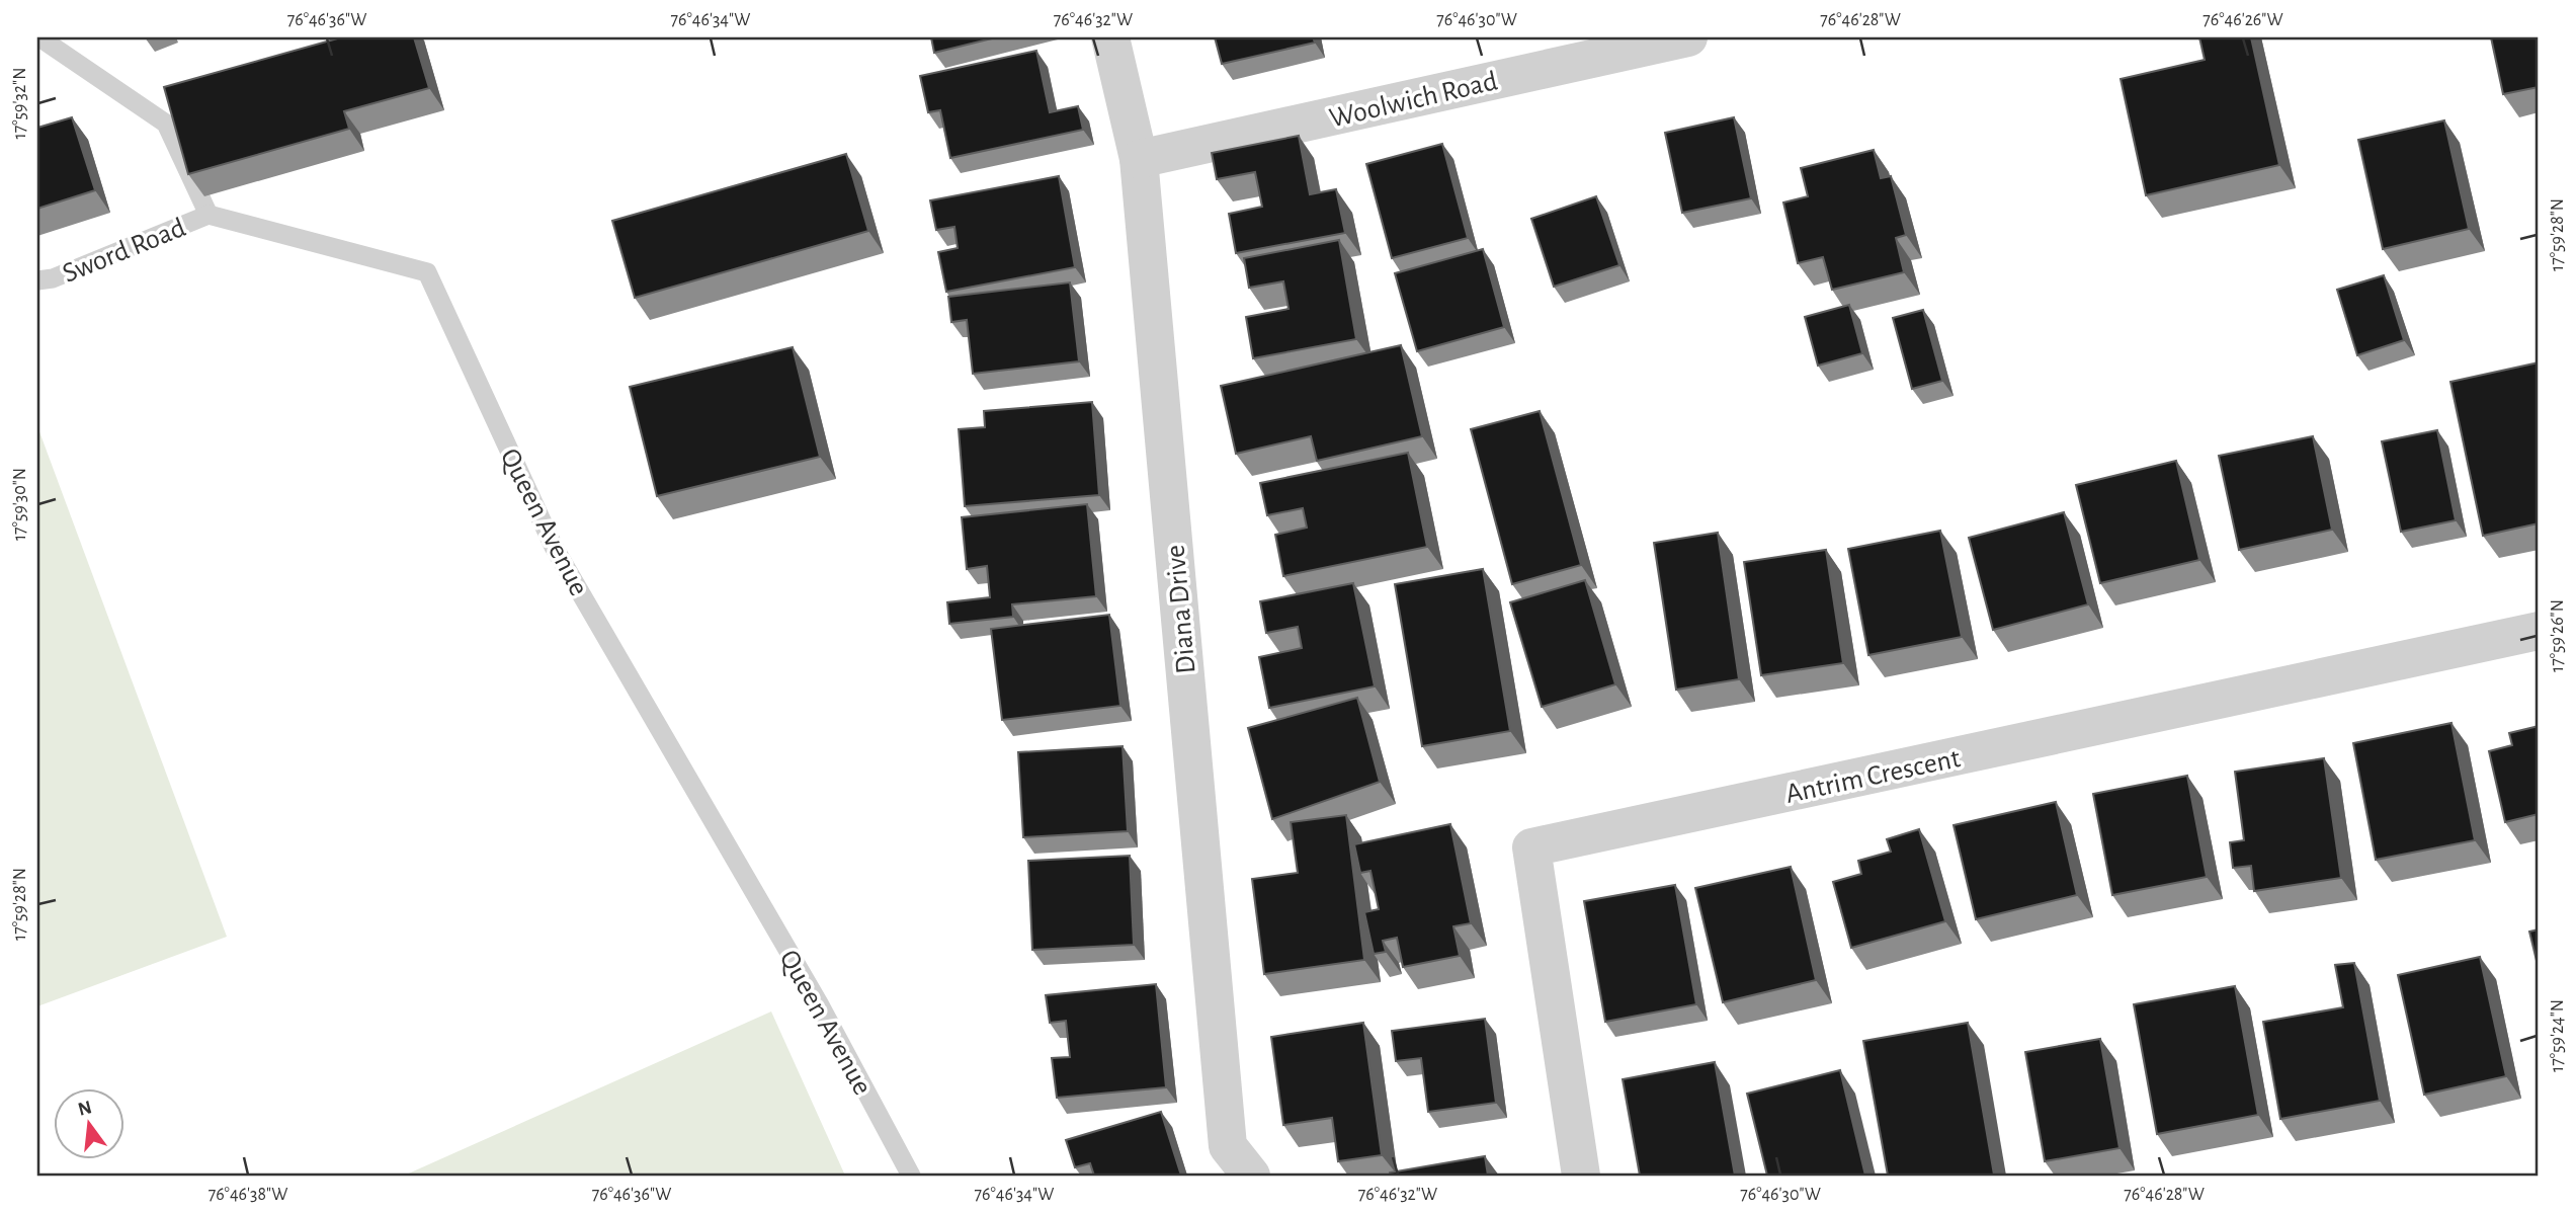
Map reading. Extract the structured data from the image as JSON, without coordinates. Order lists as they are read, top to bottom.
{
  "streets": {
    "street": ["Woolwich Road", "Diana Drive", "Antrim Crescent"],
    "lane": ["Sword Road", "Queen Avenue"]
  },
  "crossings": [
    ["Woolwich Road", "Diana Drive"],
    ["Sword Road", "Queen Avenue"]
  ],
  "north": "top",
  "coordinates": [
    "76°46'36\"W",
    "76°46'34\"W",
    "76°46'32\"W",
    "76°46'30\"W",
    "76°46'28\"W",
    "76°46'26\"W",
    "17°59'32\"N",
    "17°59'28\"N",
    "17°59'30\"N",
    "17°59'26\"N",
    "17°59'24\"N",
    "76°46'38\"W"
  ]
}
